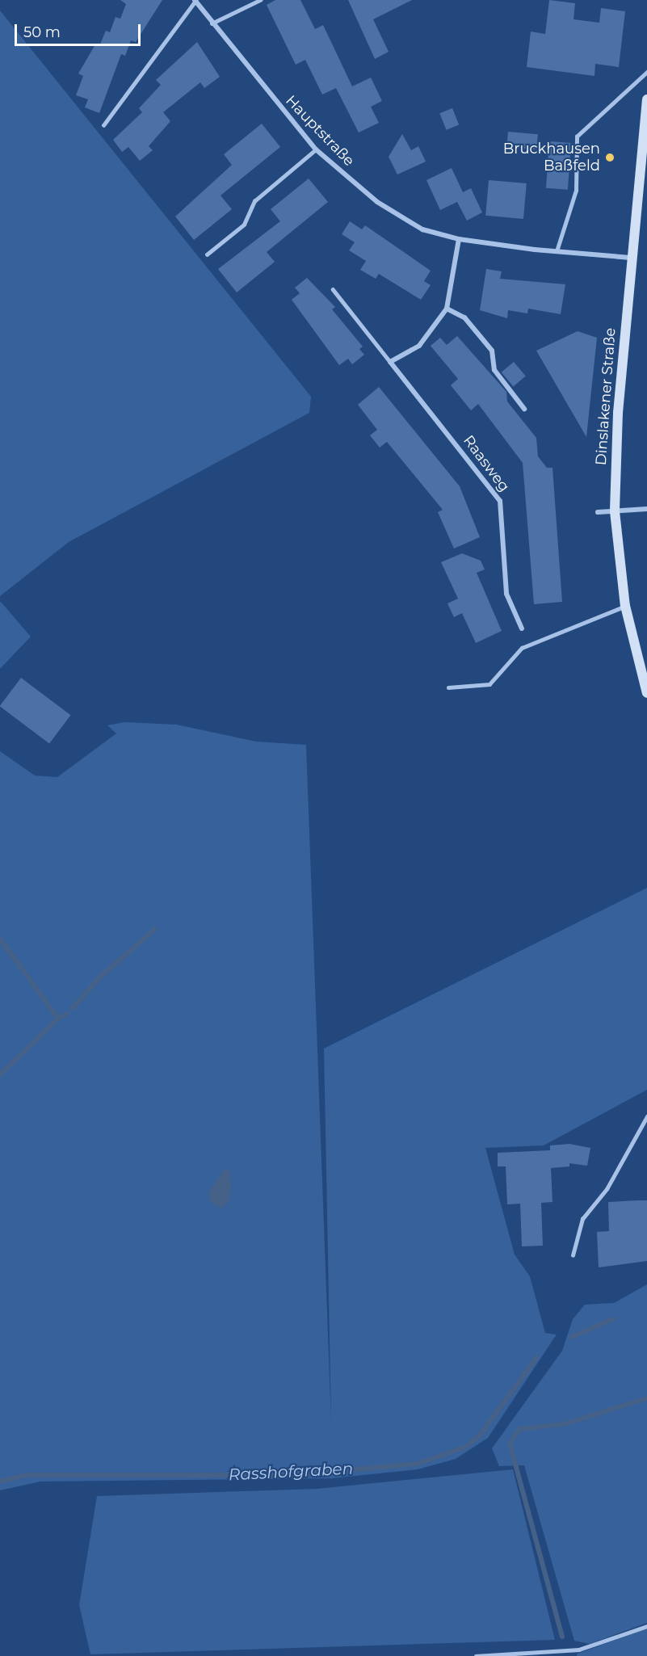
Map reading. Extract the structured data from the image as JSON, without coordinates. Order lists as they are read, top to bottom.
{
  "streets": {
    "main road": ["Dinslakener Straße"],
    "street": ["Hauptstraße", "Raasweg"]
  },
  "crossings": [
    ["Hauptstraße", "Dinslakener Straße"]
  ],
  "water": ["Rasshofgraben"],
  "places": ["Bruckhausen Baßfeld"],
  "scale_bar": "50 m"
}
